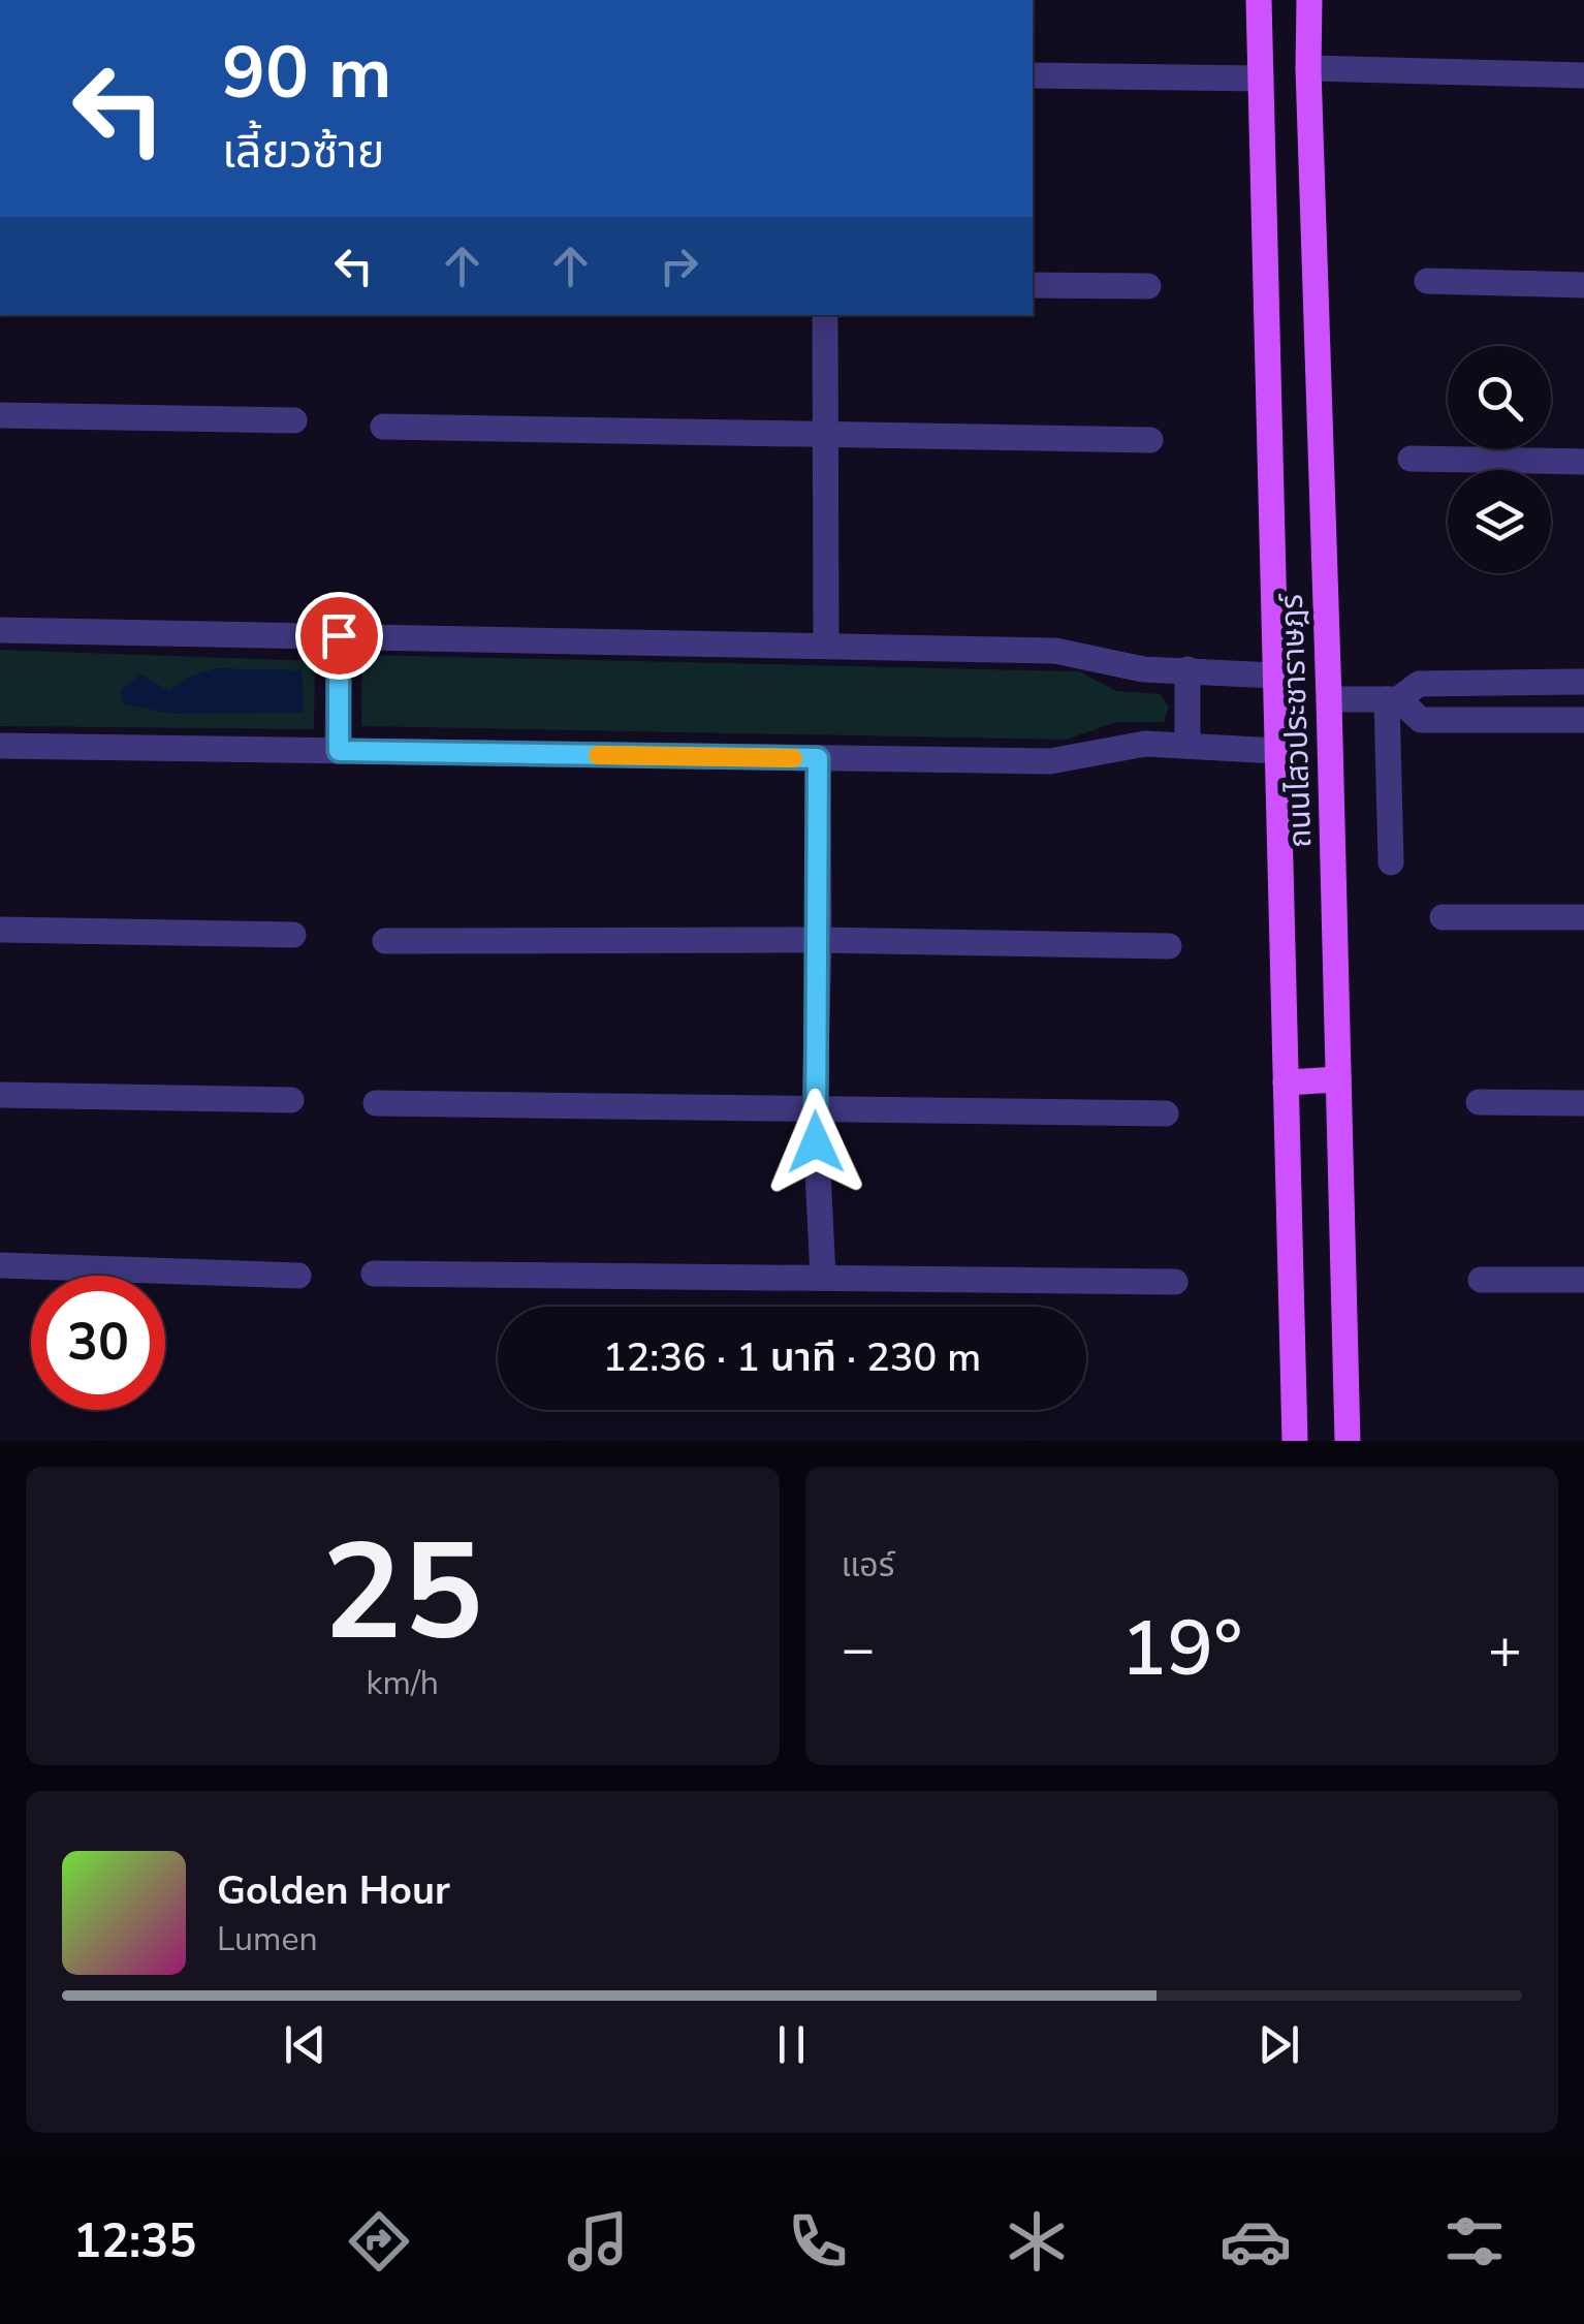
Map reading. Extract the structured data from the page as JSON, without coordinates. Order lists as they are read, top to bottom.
{
  "streets": {
    "main road": ["ถนนไสวประชาราษฎร์"]
  },
  "page": {
    "turn": ["90 m", "เลี้ยวซ้าย"],
    "limit": "30",
    "trip": "12:36 · 1 นาที · 230 m",
    "tile": [
      ["25", "km/h"],
      "แอร์"
    ],
    "heat": ["−", "19°", "+"],
    "song": ["Golden Hour", "Lumen"],
    "tabs": "12:35"
  }
}
